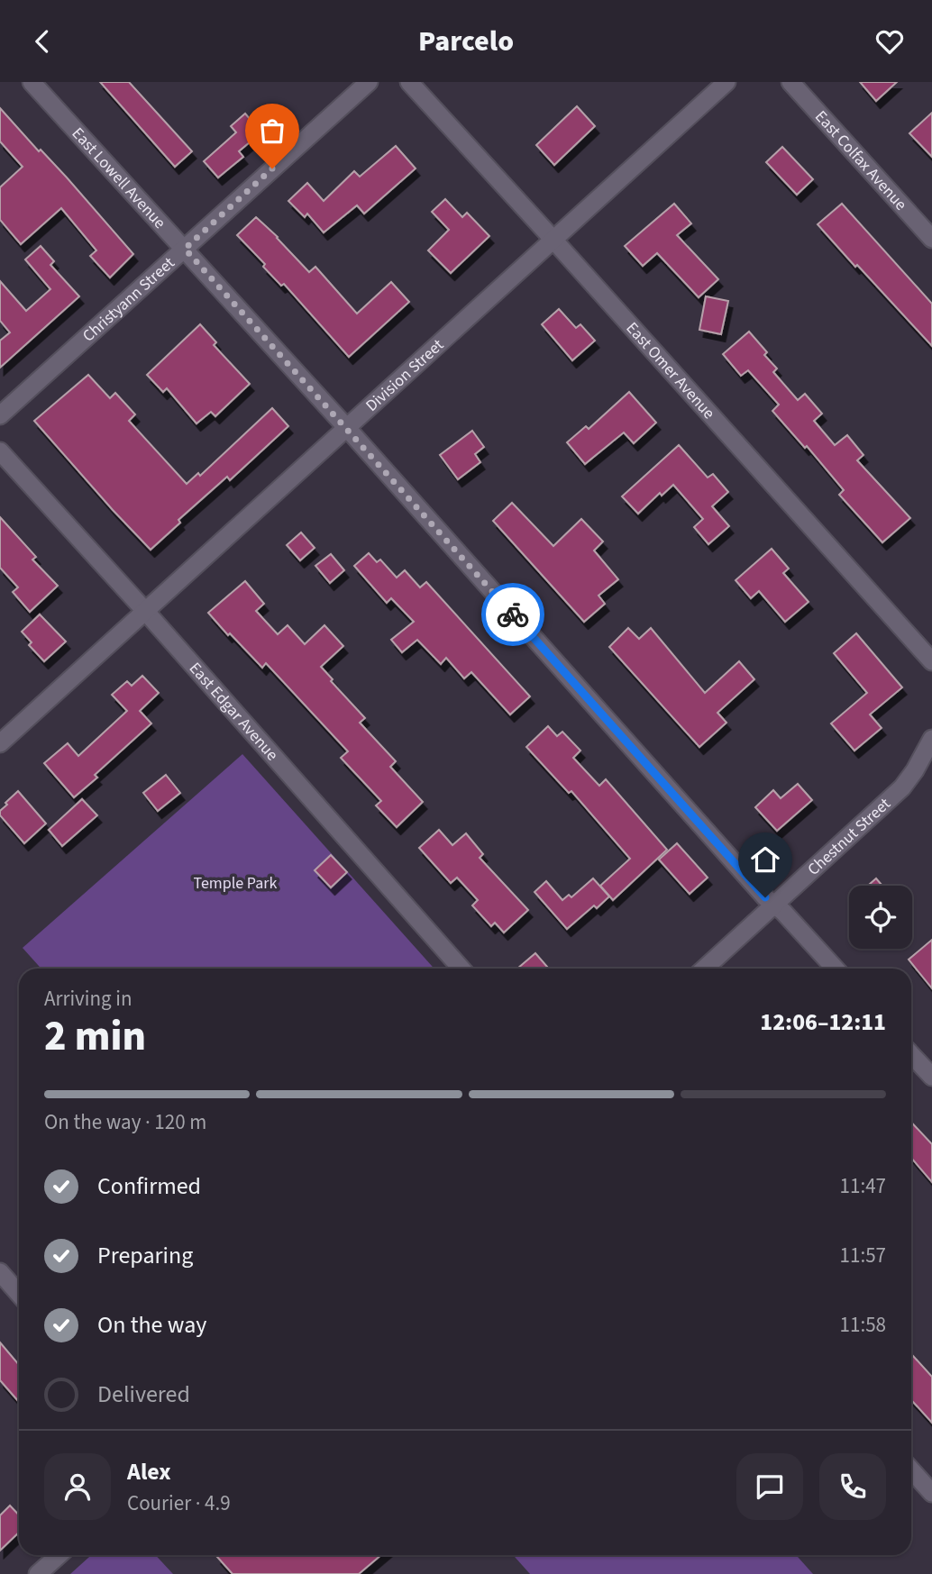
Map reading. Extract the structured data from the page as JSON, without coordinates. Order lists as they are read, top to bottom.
{
  "streets": {
    "street": [
      "East Colfax Avenue",
      "East Lowell Avenue",
      "Christyann Street",
      "East Omer Avenue",
      "Division Street",
      "East Edgar Avenue",
      "Chestnut Street"
    ]
  },
  "crossings": [
    ["East Lowell Avenue", "Christyann Street"],
    ["East Lowell Avenue", "Division Street"],
    ["East Lowell Avenue", "Chestnut Street"],
    ["East Omer Avenue", "Division Street"],
    ["Division Street", "East Edgar Avenue"]
  ],
  "parks": ["Temple Park"],
  "page": {
    "header": "Parcelo",
    "heading": ["2 min", "Arriving in", "12:06–12:11"],
    "panel": ["Alex", "Courier · 4.9"],
    "bar": "On the way · 120 m",
    "list": [
      ["Confirmed", "11:47"],
      ["Preparing", "11:57"],
      ["On the way", "11:58"],
      "Delivered"
    ]
  }
}
